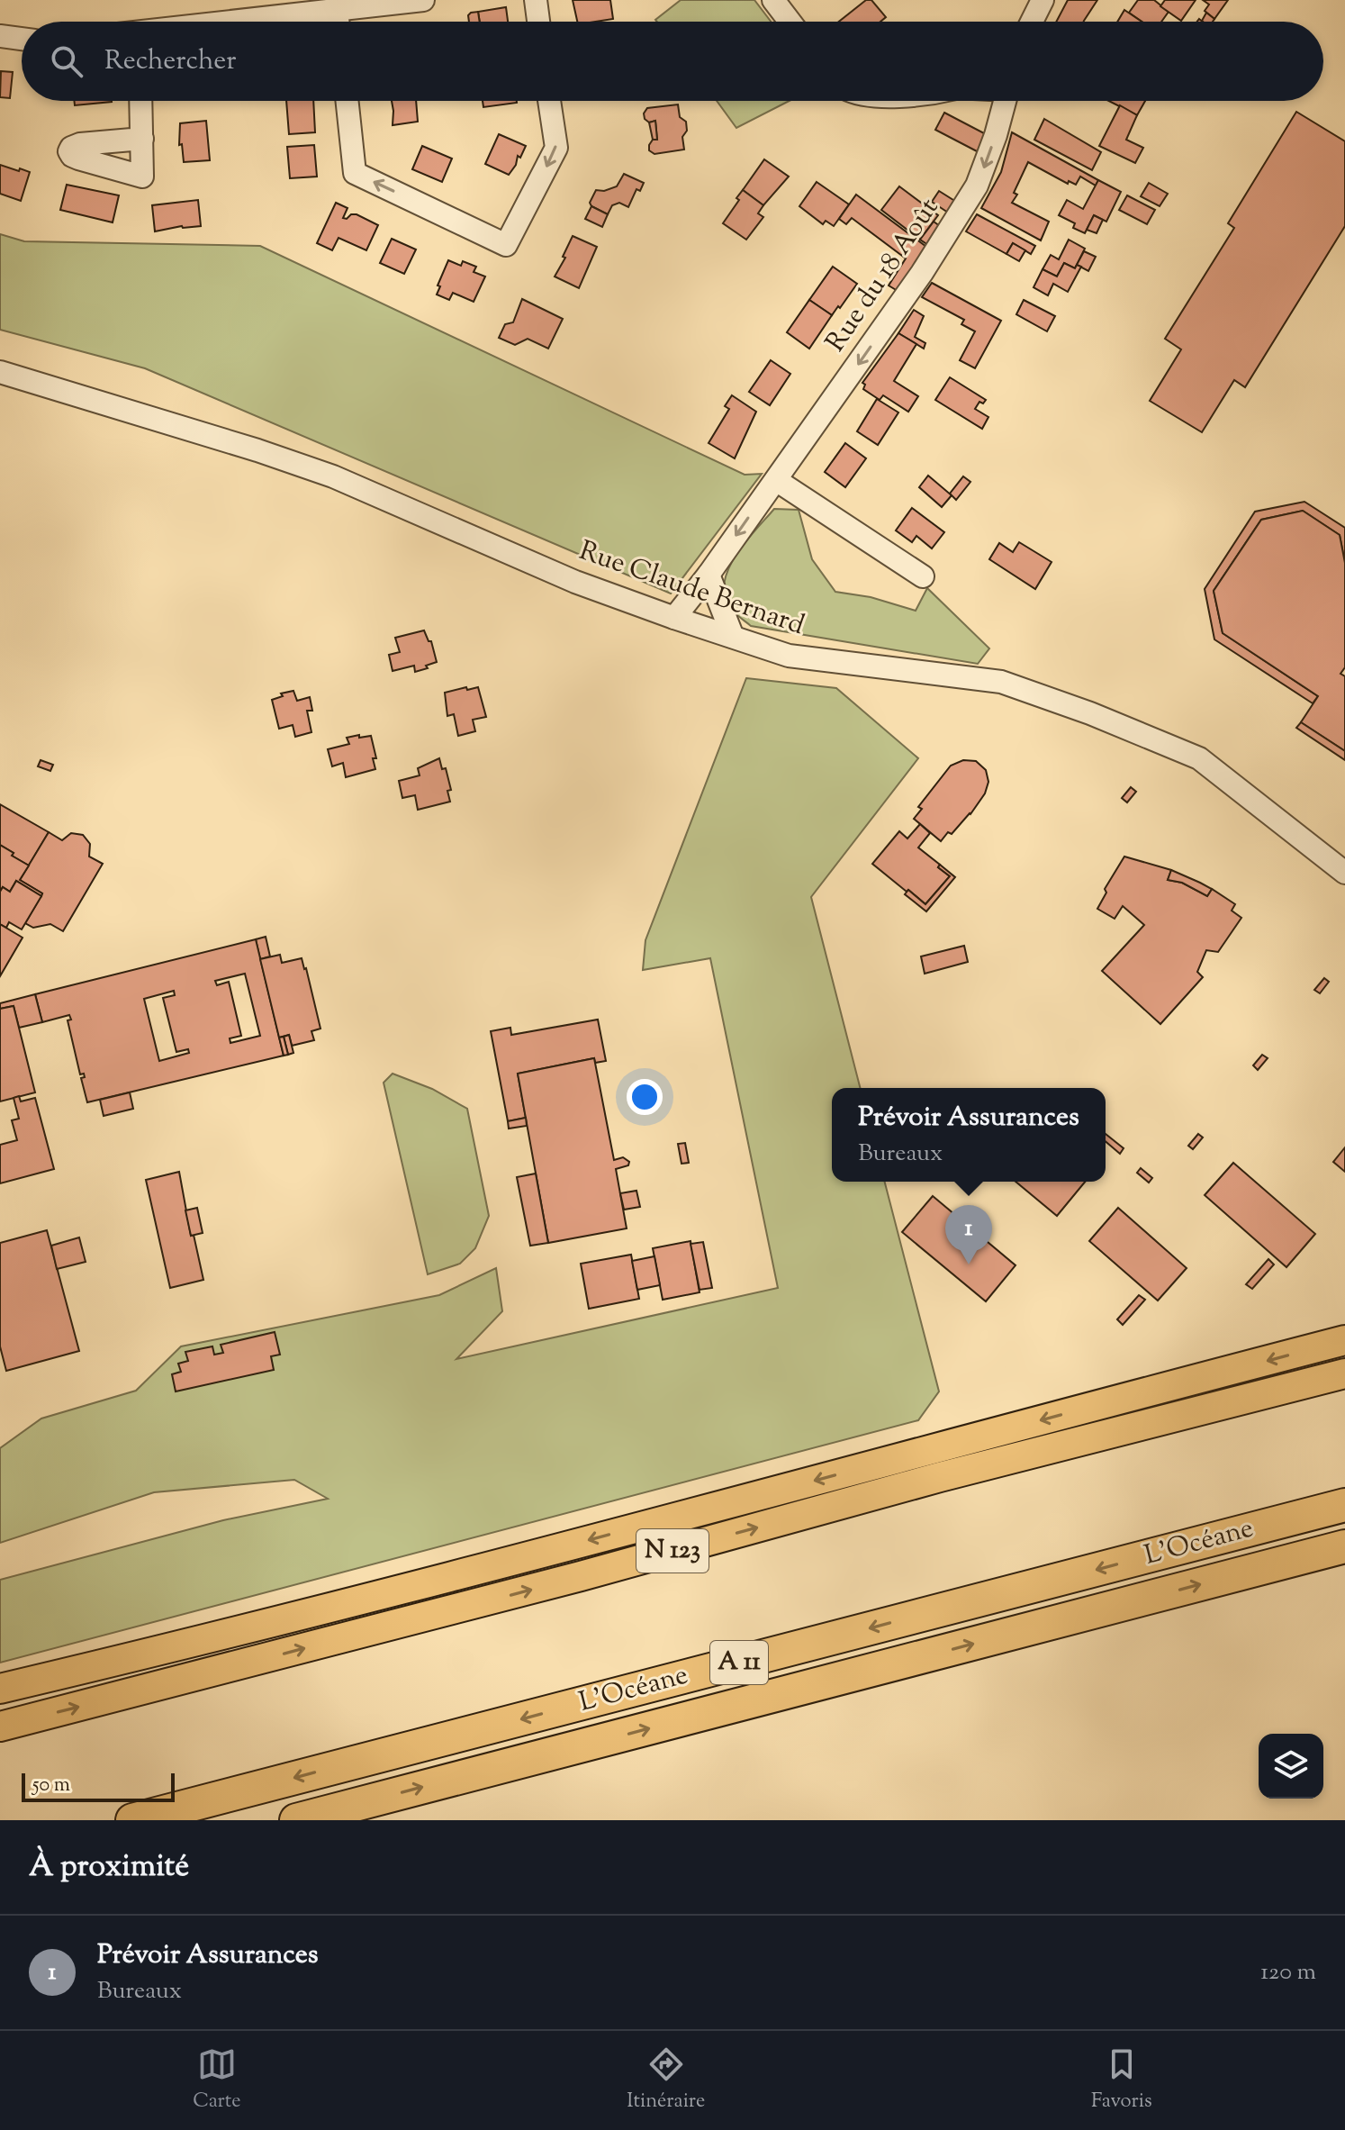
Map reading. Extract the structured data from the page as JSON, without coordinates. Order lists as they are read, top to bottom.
{
  "streets": {
    "highway": ["L’Océane", "A 11"],
    "main road": ["N 123"],
    "street": ["Rue du 18 Août", "Rue Claude Bernard"]
  },
  "crossings": [
    ["Rue du 18 Août", "Rue Claude Bernard"]
  ],
  "one_way": ["Rue du 18 Août"],
  "scale_bar": "50 m",
  "page": {
    "search": "Rechercher",
    "popup": ["Prévoir Assurances", "Bureaux"],
    "pins": "1",
    "scale": "50 m",
    "heading": "À proximité",
    "list": [
      {
        "mark": "1",
        "name": "Prévoir Assurances",
        "note": "Bureaux",
        "value": "120 m"
      }
    ],
    "nav": ["Carte", "Itinéraire", "Favoris"]
  }
}
